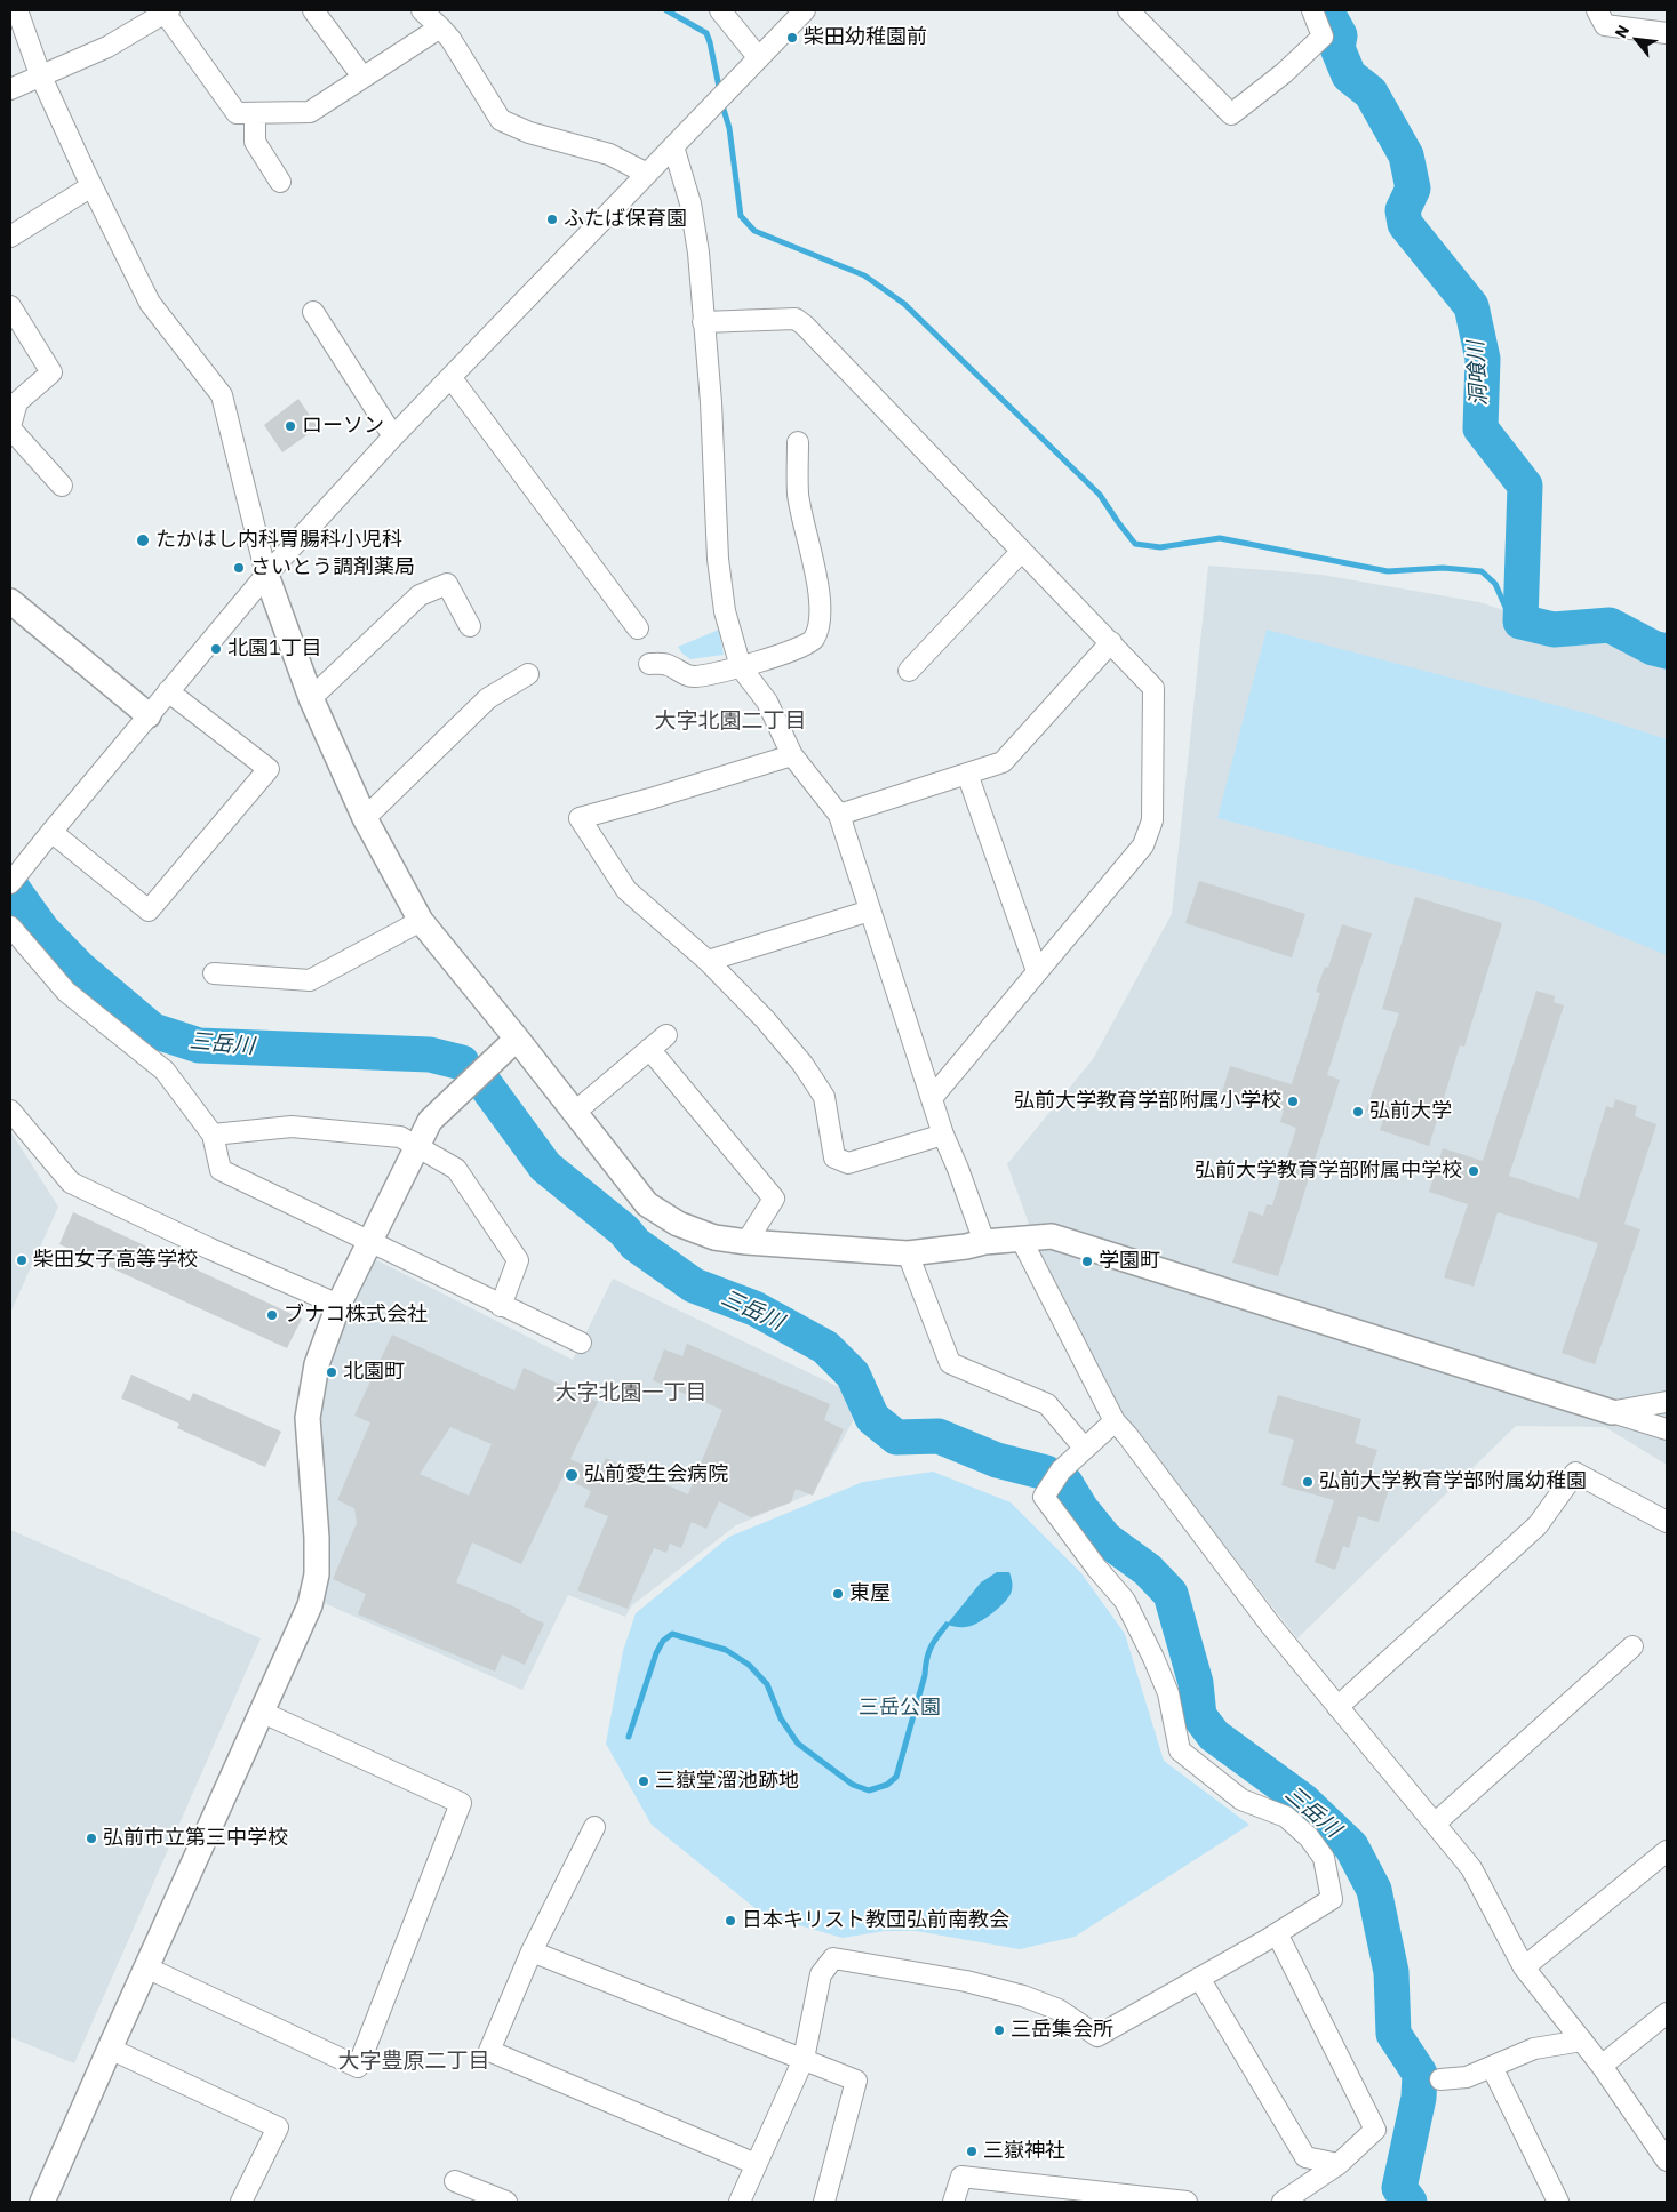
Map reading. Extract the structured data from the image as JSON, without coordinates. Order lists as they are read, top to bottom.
{
  "districts": ["大字北園二丁目", "大字北園一丁目", "大字豊原二丁目"],
  "water": ["洞喰川", "三岳川"],
  "parks": ["三岳公園"],
  "places": [
    "柴田幼稚園前",
    "ふたば保育園",
    "ローソン",
    "たかはし内科胃腸科小児科",
    "さいとう調剤薬局",
    "北園1丁目",
    "弘前大学教育学部附属小学校",
    "弘前大学",
    "弘前大学教育学部附属中学校",
    "柴田女子高等学校",
    "学園町",
    "ブナコ株式会社",
    "北園町",
    "弘前愛生会病院",
    "弘前大学教育学部附属幼稚園",
    "東屋",
    "三嶽堂溜池跡地",
    "弘前市立第三中学校",
    "日本キリスト教団弘前南教会",
    "三岳集会所",
    "三嶽神社"
  ],
  "north": "top left"
}
